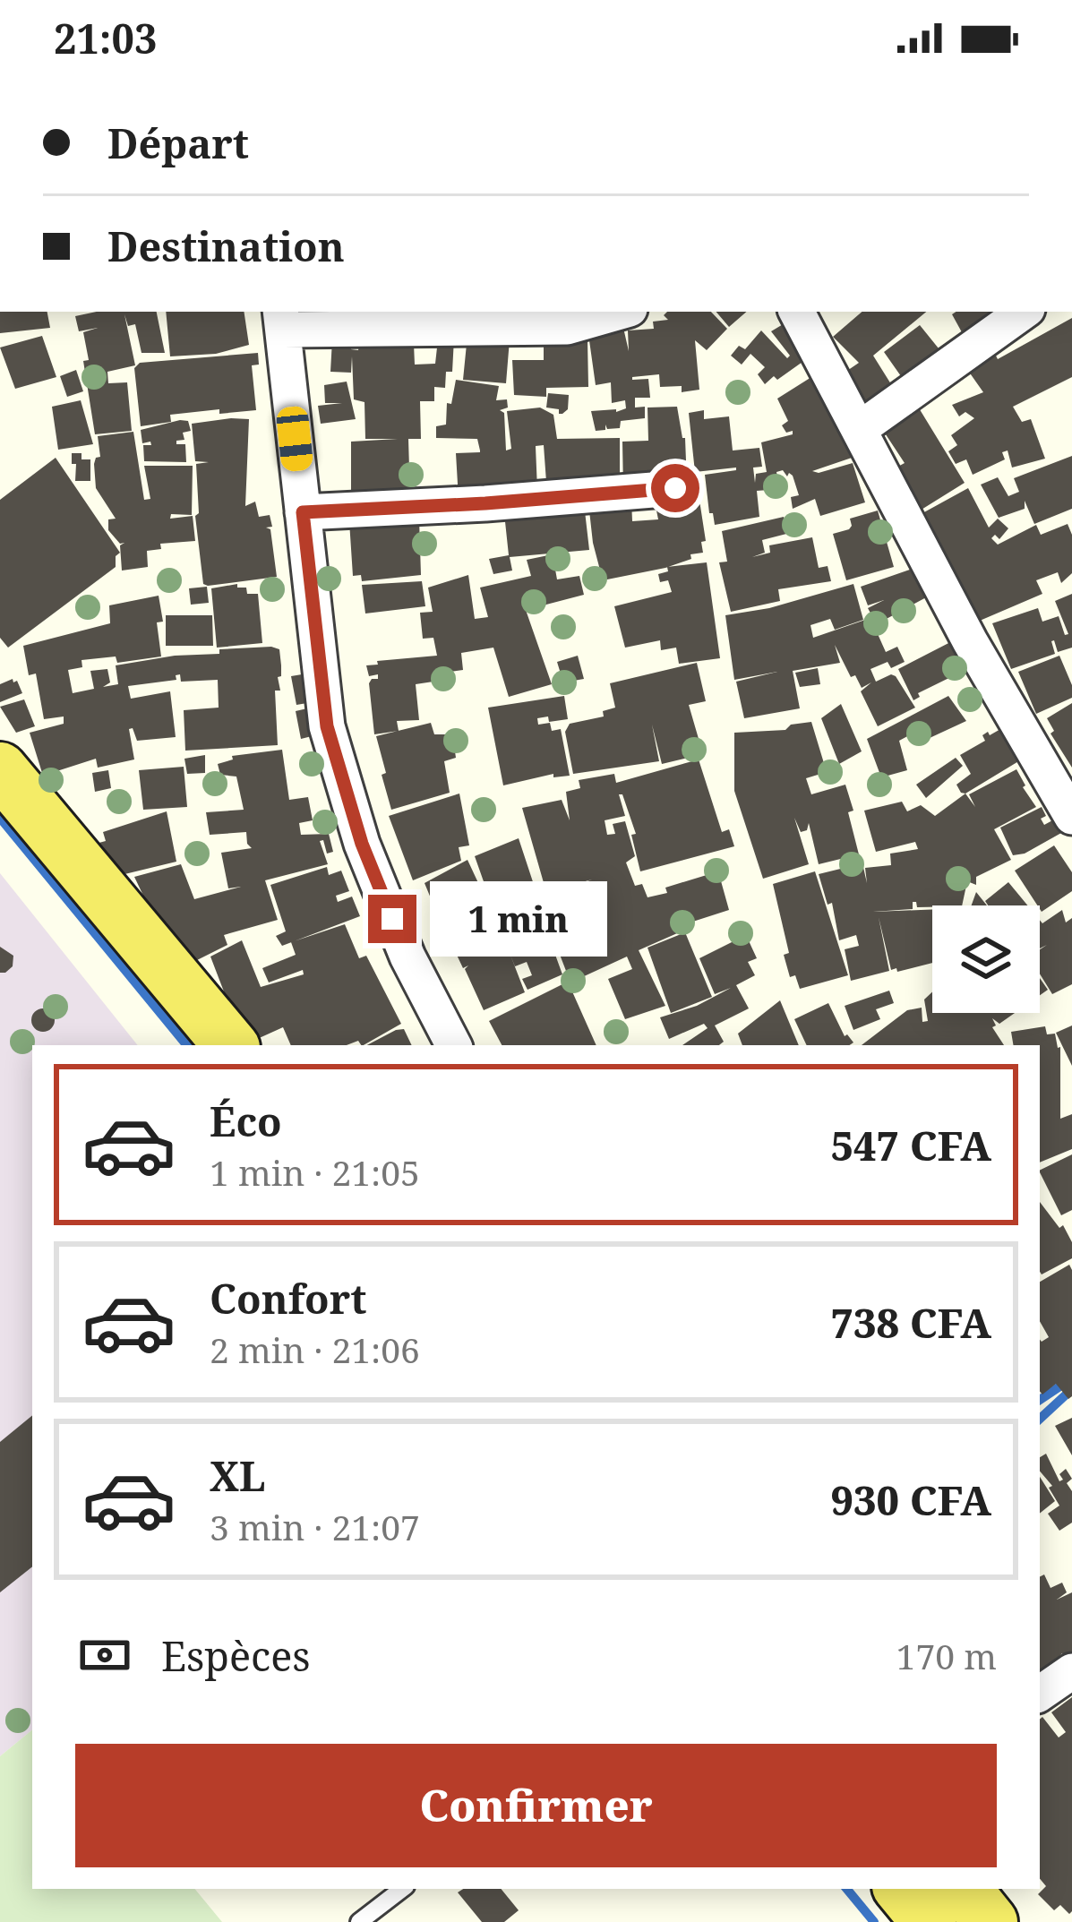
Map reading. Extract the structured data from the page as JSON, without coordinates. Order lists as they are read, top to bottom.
{
  "page": {
    "status": "21:03",
    "banner": ["Départ", "Destination"],
    "bubble": "1 min",
    "list": [
      {
        "name": "Éco",
        "note": "1 min · 21:05",
        "value": "547 CFA"
      },
      {
        "name": "Confort",
        "note": "2 min · 21:06",
        "value": "738 CFA"
      },
      {
        "name": "XL",
        "note": "3 min · 21:07",
        "value": "930 CFA"
      }
    ],
    "pay": ["Espèces", "170 m"],
    "buttons": "Confirmer"
  }
}
